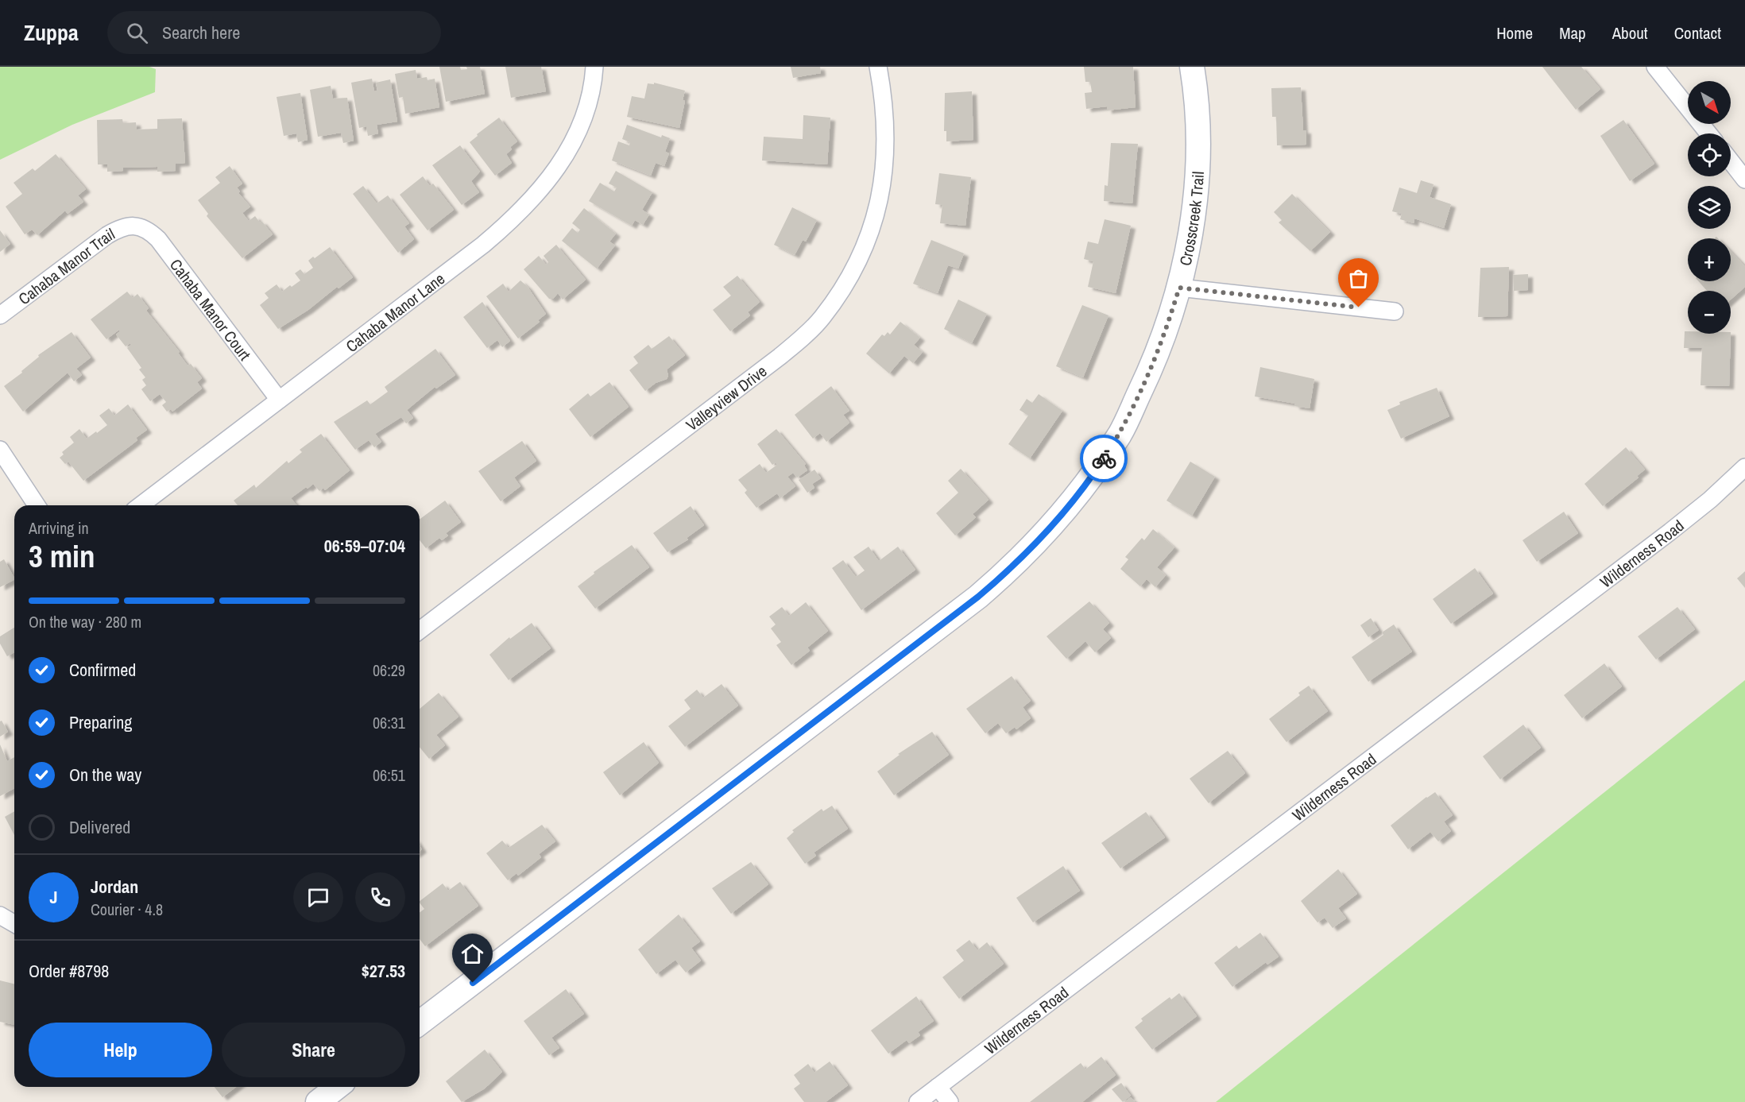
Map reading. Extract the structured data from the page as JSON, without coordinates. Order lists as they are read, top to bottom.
{
  "streets": {
    "street": [
      "Crosscreek Trail",
      "Cahaba Manor Trail",
      "Cahaba Manor Court",
      "Cahaba Manor Lane",
      "Valleyview Drive",
      "Wilderness Road"
    ]
  },
  "crossings": [
    ["Cahaba Manor Trail", "Cahaba Manor Court"],
    ["Cahaba Manor Court", "Cahaba Manor Lane"]
  ],
  "north": "bottom right",
  "page": {
    "header": "Zuppa",
    "search": "Search here",
    "nav": [
      "Home",
      "Map",
      "About",
      "Contact"
    ],
    "map_buttons": ["+", "−"],
    "heading": ["3 min", "Arriving in", "06:59–07:04"],
    "panel": [
      "Jordan",
      "Courier · 4.8",
      "Order #8798",
      "$27.53"
    ],
    "bar": "On the way · 280 m",
    "list": [
      ["Confirmed", "06:29"],
      ["Preparing", "06:31"],
      ["On the way", "06:51"],
      "Delivered"
    ],
    "round": "J",
    "buttons": ["Help", "Share"]
  }
}
